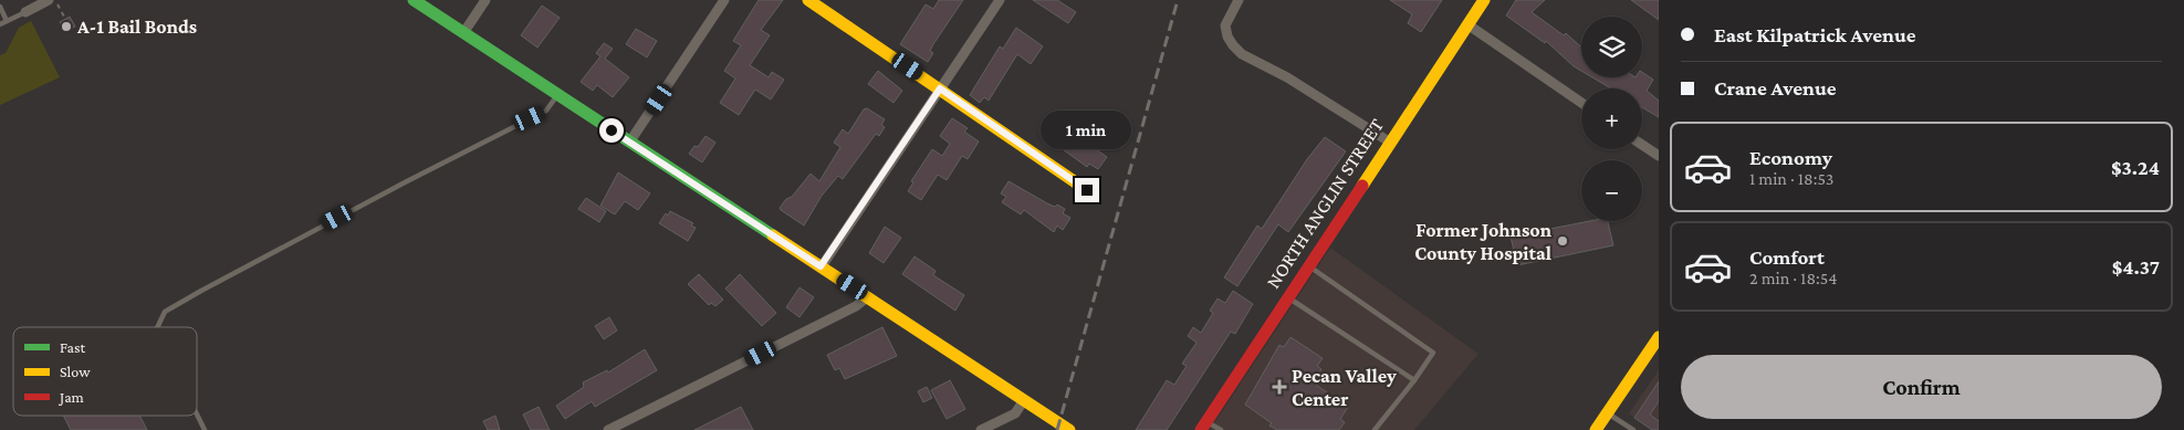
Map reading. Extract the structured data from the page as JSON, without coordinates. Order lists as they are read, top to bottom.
{
  "streets": {
    "street": ["NORTH ANGLIN STREET"]
  },
  "places": {
    "other": ["A-1 Bail Bonds", "Former Johnson County Hospital"],
    "health": ["Pecan Valley Center"]
  },
  "legend": ["Fast", "Slow", "Jam"],
  "page": {
    "banner": ["East Kilpatrick Avenue", "Crane Avenue"],
    "map_buttons": ["+", "−"],
    "bubble": "1 min",
    "list": [
      {
        "name": "Economy",
        "note": "1 min · 18:53",
        "value": "$3.24"
      },
      {
        "name": "Comfort",
        "note": "2 min · 18:54",
        "value": "$4.37"
      }
    ],
    "buttons": "Confirm"
  }
}
